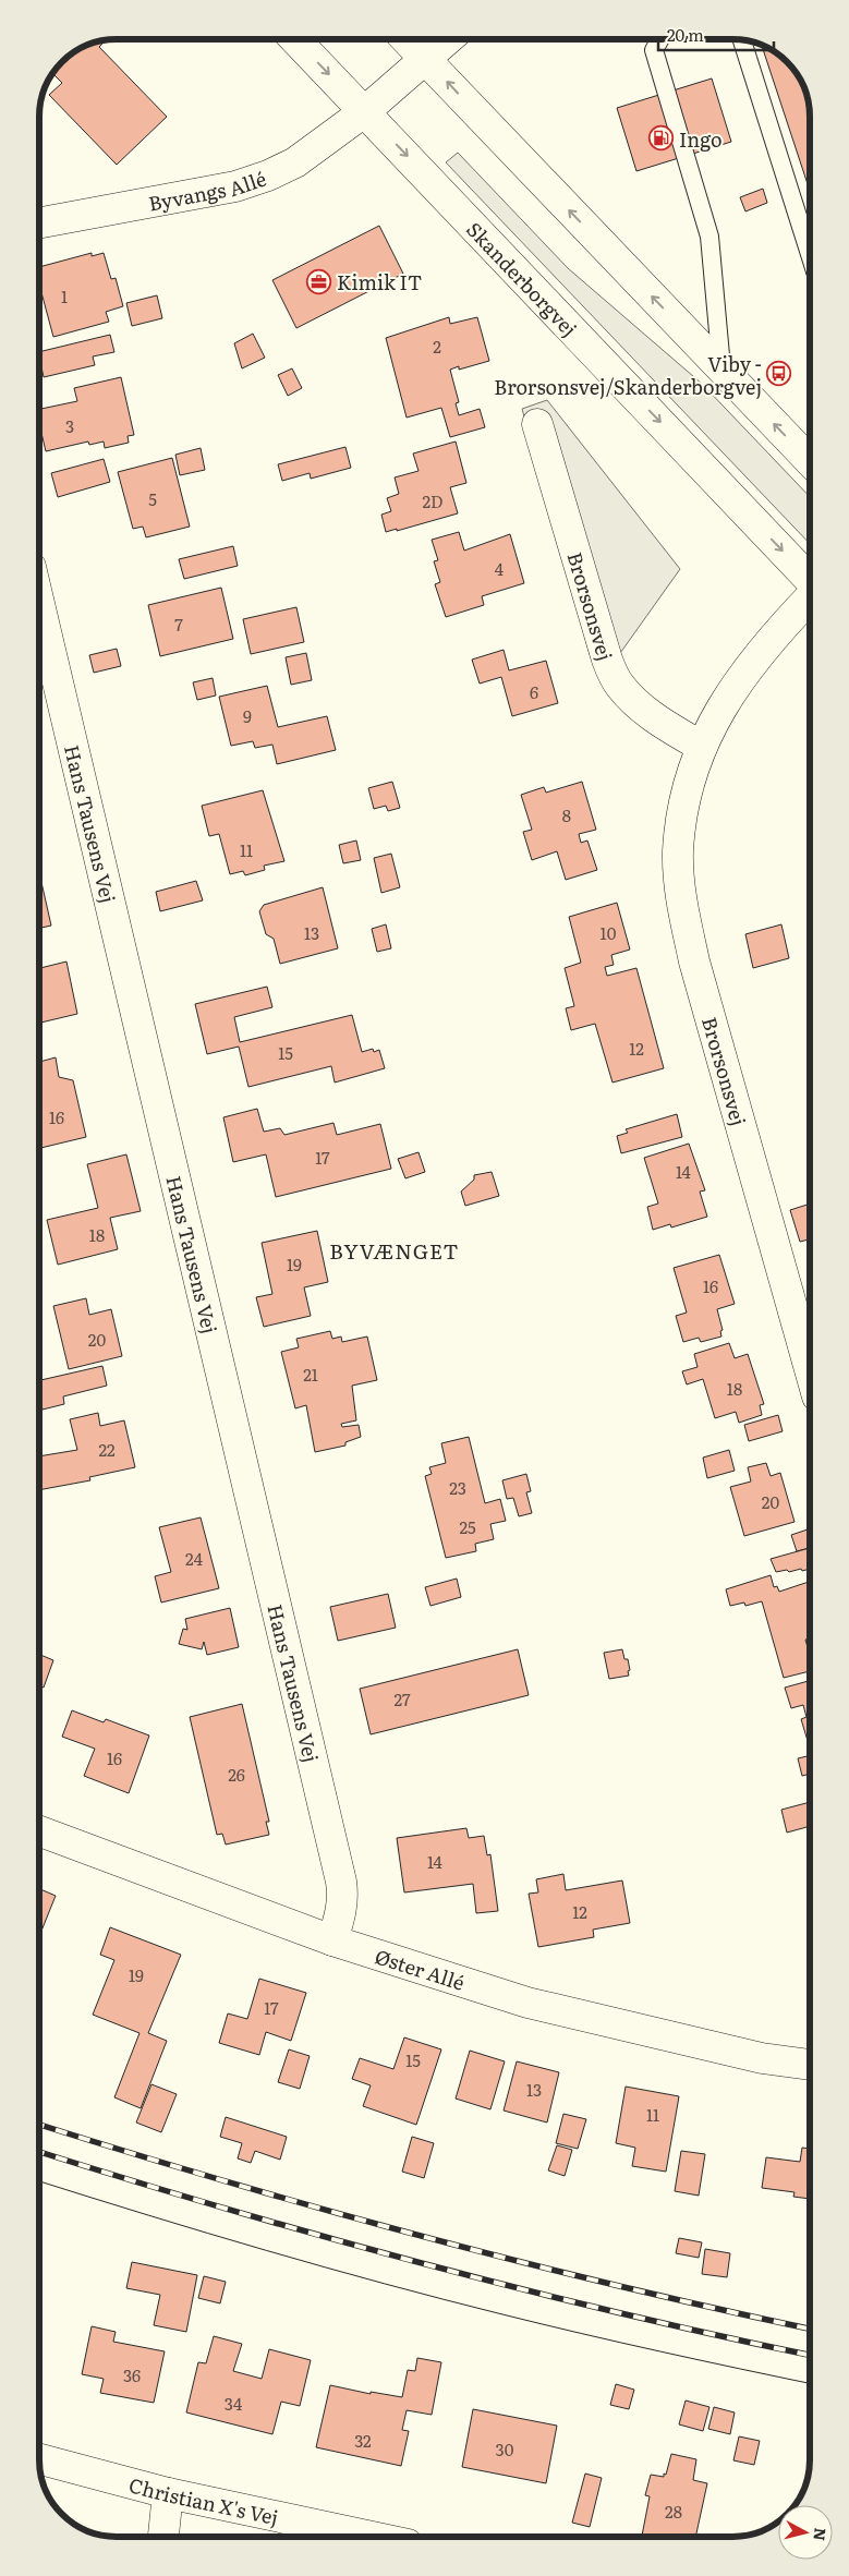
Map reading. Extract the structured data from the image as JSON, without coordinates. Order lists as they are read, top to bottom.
{
  "streets": {
    "street": [
      "Byvangs Allé",
      "Skanderborgvej",
      "Brorsonsvej",
      "Hans Tausens Vej",
      "Øster Allé",
      "Christian X's Vej"
    ]
  },
  "crossings": [
    ["Byvangs Allé", "Skanderborgvej"],
    ["Hans Tausens Vej", "Øster Allé"]
  ],
  "districts": ["BYVÆNGET"],
  "places": {
    "fuel station": ["Ingo"],
    "office": ["Kimik IT"],
    "bus stop": ["Viby - Brorsonsvej/Skanderborgvej"]
  },
  "house_numbers": [
    "1",
    "2",
    "3",
    "5",
    "2D",
    "4",
    "7",
    "6",
    "9",
    "8",
    "11",
    "13",
    "10",
    "12",
    "15",
    "16",
    "17",
    "14",
    "18",
    "19",
    "16",
    "20",
    "21",
    "18",
    "22",
    "23",
    "20",
    "25",
    "24",
    "27",
    "16",
    "26",
    "14",
    "12",
    "19",
    "17",
    "15",
    "13",
    "11",
    "36",
    "34",
    "32",
    "30",
    "28"
  ],
  "scale_bar": "20 m",
  "north": "right"
}
